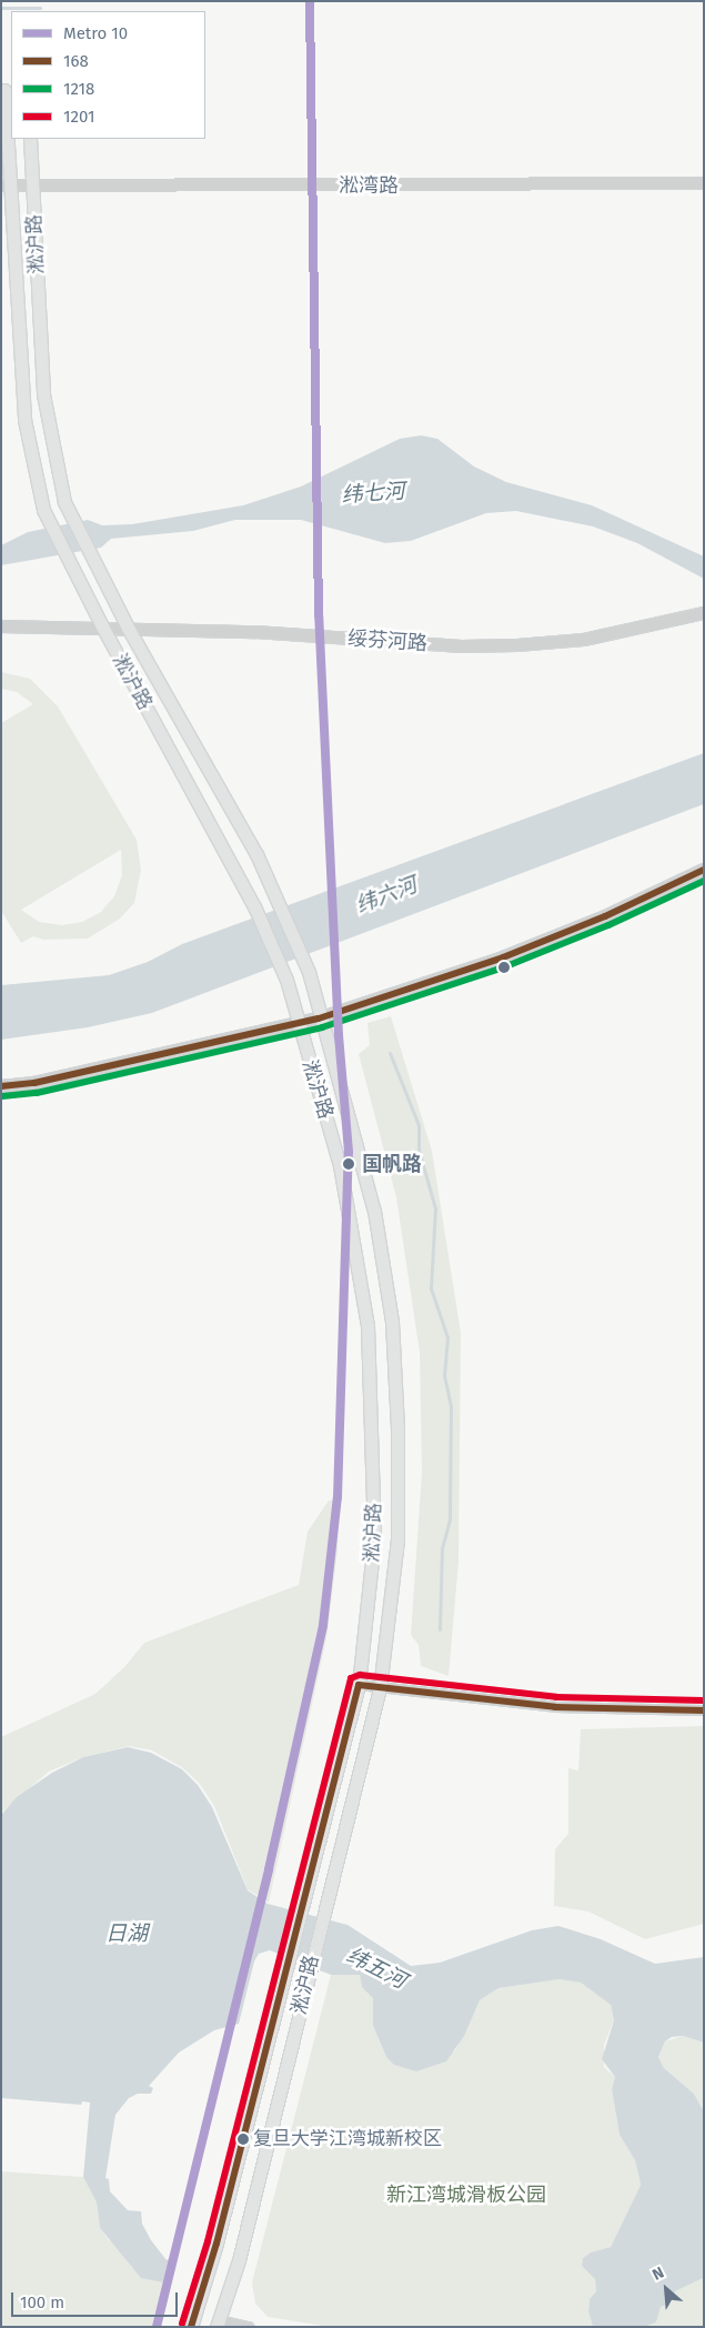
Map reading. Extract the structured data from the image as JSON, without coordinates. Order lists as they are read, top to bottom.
{
  "streets": {
    "main road": ["淞沪路"],
    "street": ["淞湾路", "绥芬河路"]
  },
  "crossings": [
    ["淞湾路", "淞沪路"],
    ["淞沪路", "绥芬河路"]
  ],
  "water": [
    "纬七河",
    "纬六河",
    "日湖",
    "纬五河"
  ],
  "parks": ["新江湾城滑板公园"],
  "places": ["国帆路", "复旦大学江湾城新校区"],
  "lines": [
    "metro line 10",
    "transit line 168",
    "transit line 1218",
    "transit line 1201"
  ],
  "legend": [
    "Metro 10",
    "168",
    "1218",
    "1201"
  ],
  "scale_bar": "100 m",
  "north": "top left"
}
